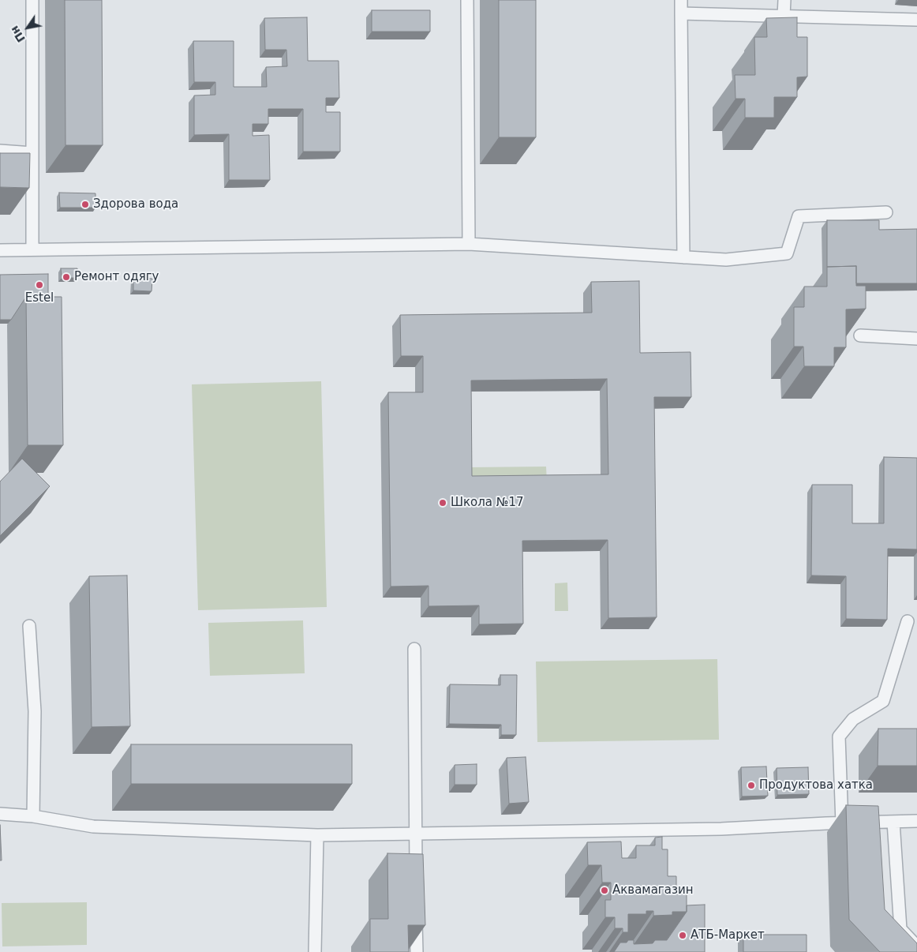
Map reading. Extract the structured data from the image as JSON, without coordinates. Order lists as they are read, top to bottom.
{
  "places": [
    "Здорова вода",
    "Ремонт одягу",
    "Estel",
    "Школа №17",
    "Продуктова хатка",
    "Аквамагазин",
    "АТБ-Маркет"
  ],
  "north": "bottom left"
}
